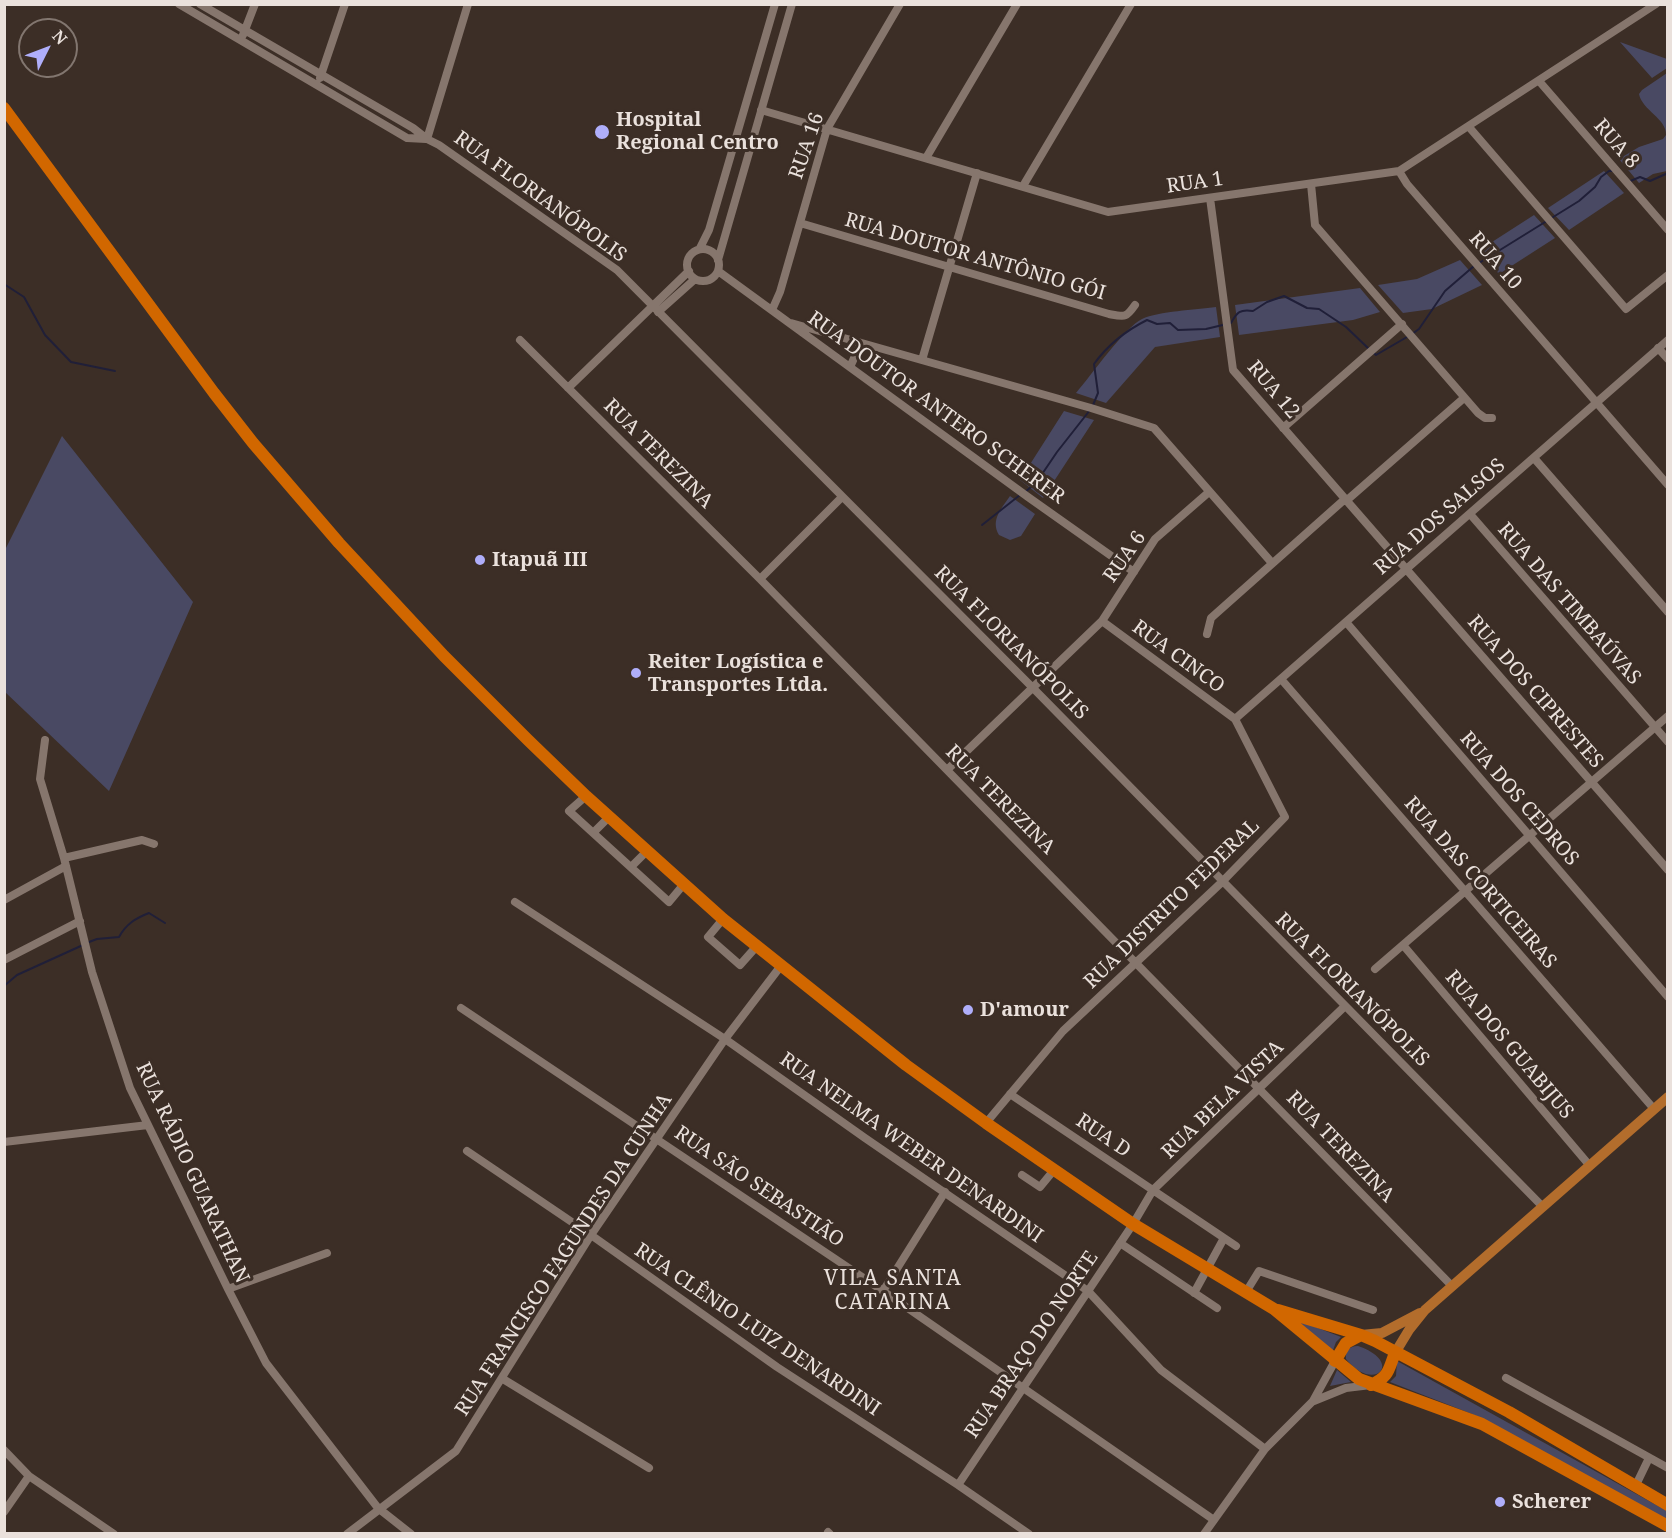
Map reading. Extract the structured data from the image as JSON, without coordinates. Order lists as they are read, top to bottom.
{
  "streets": {
    "street": [
      "RUA 8",
      "RUA 16",
      "RUA 1",
      "RUA FLORIANÓPOLIS",
      "RUA DOUTOR ANTÔNIO GÓI",
      "RUA 10",
      "RUA 12",
      "RUA DOUTOR ANTERO SCHERER",
      "RUA TEREZINA",
      "RUA DOS SALSOS",
      "RUA 6",
      "RUA DAS TIMBAÚVAS",
      "RUA CINCO",
      "RUA DOS CIPRESTES",
      "RUA DOS CEDROS",
      "RUA DAS CORTICEIRAS",
      "RUA DISTRITO FEDERAL",
      "RUA DOS GUABIJUS",
      "RUA BELA VISTA",
      "RUA D",
      "RUA NELMA WEBER DENARDINI",
      "RUA RÁDIO GUARATHAN",
      "RUA SÃO SEBASTIÃO",
      "RUA FRANCISCO FAGUNDES DA CUNHA",
      "RUA CLÊNIO LUIZ DENARDINI",
      "RUA BRAÇO DO NORTE"
    ]
  },
  "crossings": [
    ["RUA 8", "RUA 1"],
    ["RUA 16", "RUA 1"],
    ["RUA 16", "RUA DOUTOR ANTÔNIO GÓI"],
    ["RUA 16", "RUA DOUTOR ANTERO SCHERER"],
    ["RUA 1", "RUA 10"],
    ["RUA 1", "RUA 12"],
    ["RUA FLORIANÓPOLIS", "RUA 6"],
    ["RUA FLORIANÓPOLIS", "RUA DISTRITO FEDERAL"],
    ["RUA FLORIANÓPOLIS", "RUA BELA VISTA"],
    ["RUA 10", "RUA DOS SALSOS"],
    ["RUA 12", "RUA DOS CIPRESTES"],
    ["RUA DOUTOR ANTERO SCHERER", "RUA 6"],
    ["RUA TEREZINA", "RUA 6"],
    ["RUA TEREZINA", "RUA DISTRITO FEDERAL"],
    ["RUA TEREZINA", "RUA BELA VISTA"],
    ["RUA DOS SALSOS", "RUA DAS TIMBAÚVAS"],
    ["RUA DOS SALSOS", "RUA CINCO"],
    ["RUA DOS SALSOS", "RUA DOS CIPRESTES"],
    ["RUA DOS SALSOS", "RUA DOS CEDROS"],
    ["RUA DOS SALSOS", "RUA DAS CORTICEIRAS"],
    ["RUA DOS SALSOS", "RUA DISTRITO FEDERAL"],
    ["RUA 6", "RUA CINCO"],
    ["RUA CINCO", "RUA DISTRITO FEDERAL"],
    ["RUA DISTRITO FEDERAL", "RUA D"],
    ["RUA BELA VISTA", "RUA D"],
    ["RUA BELA VISTA", "RUA BRAÇO DO NORTE"],
    ["RUA NELMA WEBER DENARDINI", "RUA FRANCISCO FAGUNDES DA CUNHA"],
    ["RUA NELMA WEBER DENARDINI", "RUA BRAÇO DO NORTE"],
    ["RUA RÁDIO GUARATHAN", "RUA FRANCISCO FAGUNDES DA CUNHA"],
    ["RUA SÃO SEBASTIÃO", "RUA FRANCISCO FAGUNDES DA CUNHA"],
    ["RUA SÃO SEBASTIÃO", "RUA BRAÇO DO NORTE"],
    ["RUA FRANCISCO FAGUNDES DA CUNHA", "RUA CLÊNIO LUIZ DENARDINI"],
    ["RUA CLÊNIO LUIZ DENARDINI", "RUA BRAÇO DO NORTE"]
  ],
  "districts": ["VILA SANTA CATARINA"],
  "places": [
    "Hospital Regional Centro",
    "Itapuã III",
    "Reiter Logística e Transportes Ltda.",
    "D'amour",
    "Scherer"
  ],
  "north": "top right"
}
